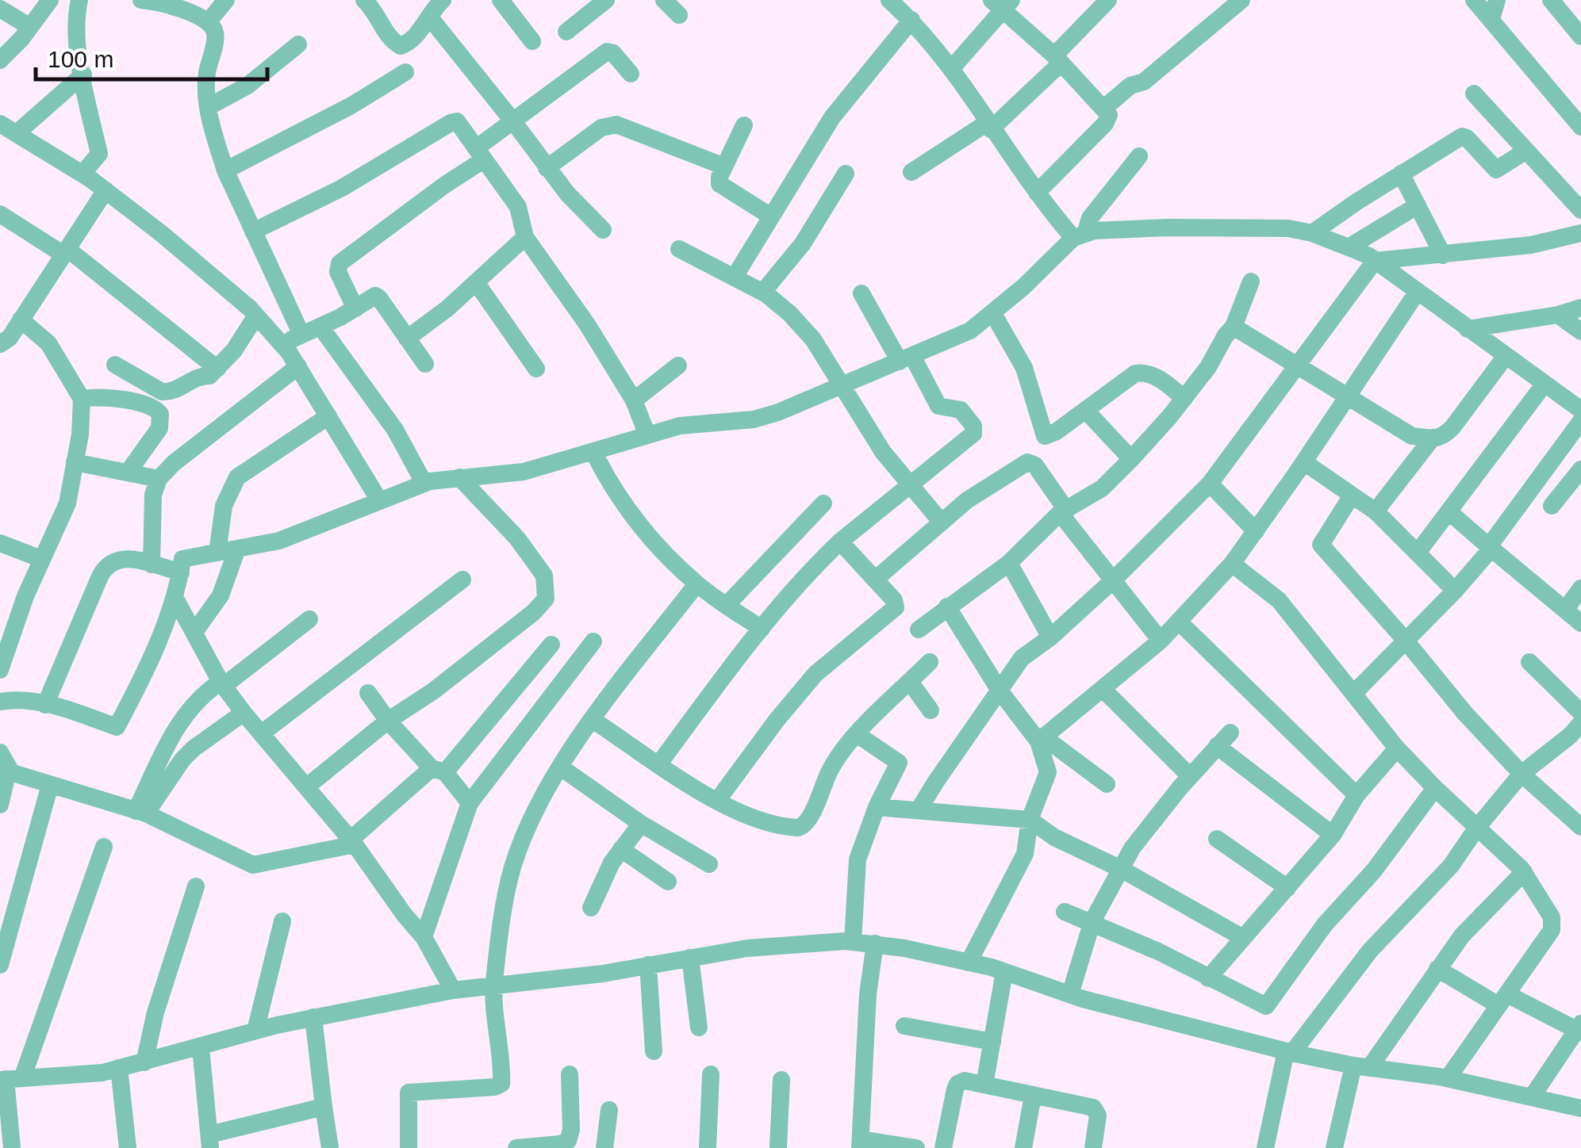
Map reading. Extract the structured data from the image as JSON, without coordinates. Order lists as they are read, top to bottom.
{
  "scale_bar": "100 m"
}
